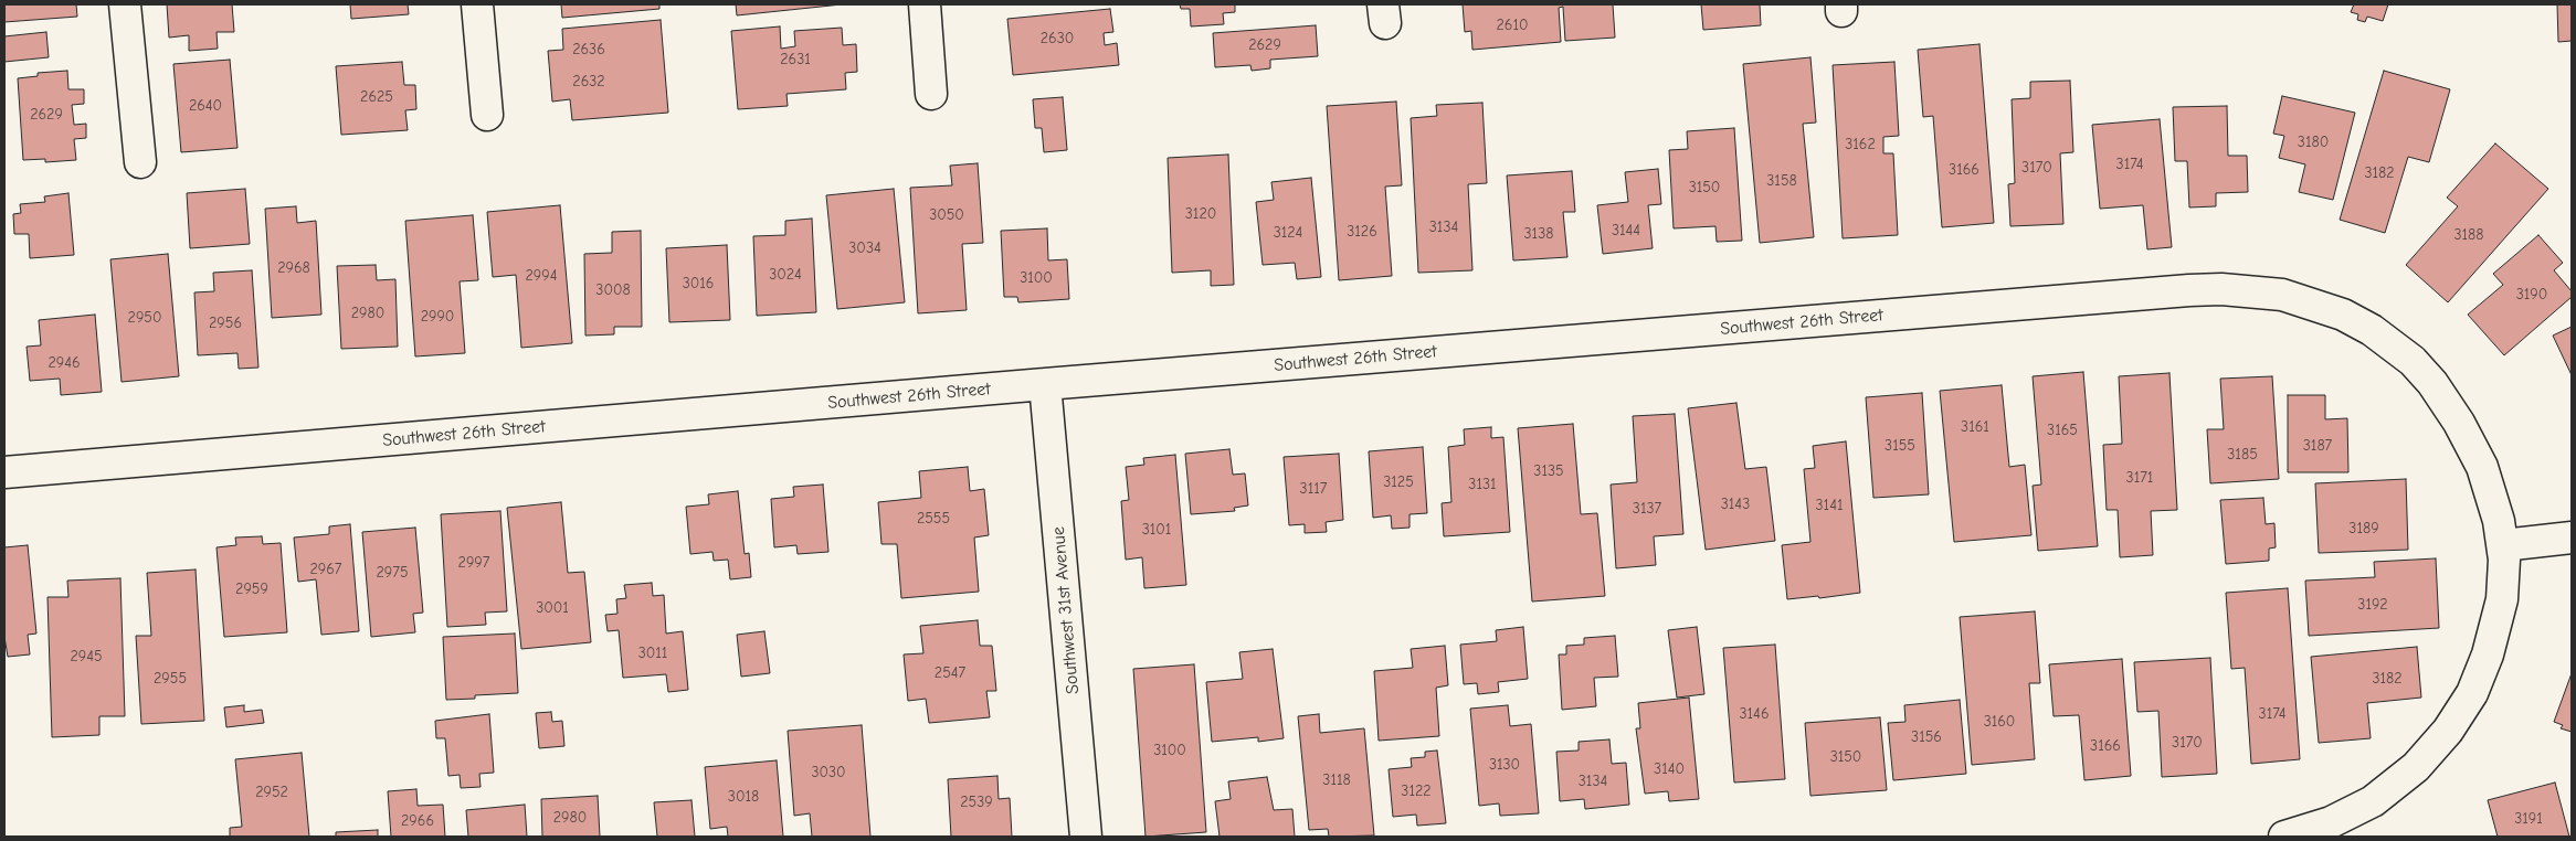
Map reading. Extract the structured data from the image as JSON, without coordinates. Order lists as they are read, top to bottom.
{
  "streets": {
    "street": ["Southwest 26th Street", "Southwest 31st Avenue"]
  },
  "crossings": [
    ["Southwest 26th Street", "Southwest 31st Avenue"]
  ],
  "house_numbers": [
    "2610",
    "2630",
    "2629",
    "2636",
    "2631",
    "2632",
    "2625",
    "2640",
    "2629",
    "3180",
    "3162",
    "3174",
    "3170",
    "3166",
    "3182",
    "3158",
    "3150",
    "3120",
    "3050",
    "3134",
    "3144",
    "3126",
    "3124",
    "3138",
    "3188",
    "3034",
    "2968",
    "3024",
    "2994",
    "3100",
    "3016",
    "3008",
    "3190",
    "2980",
    "2990",
    "2950",
    "2956",
    "2946",
    "3161",
    "3165",
    "3155",
    "3187",
    "3185",
    "3135",
    "3171",
    "3125",
    "3131",
    "3117",
    "3143",
    "3141",
    "3137",
    "2555",
    "3189",
    "3101",
    "2997",
    "2967",
    "2975",
    "2959",
    "3192",
    "3001",
    "3011",
    "2945",
    "2547",
    "2955",
    "3182",
    "3146",
    "3174",
    "3160",
    "3156",
    "3170",
    "3166",
    "3100",
    "3150",
    "3130",
    "3140",
    "3030",
    "3118",
    "3134",
    "3122",
    "2952",
    "3018",
    "2539",
    "2980",
    "3191",
    "2966"
  ]
}
